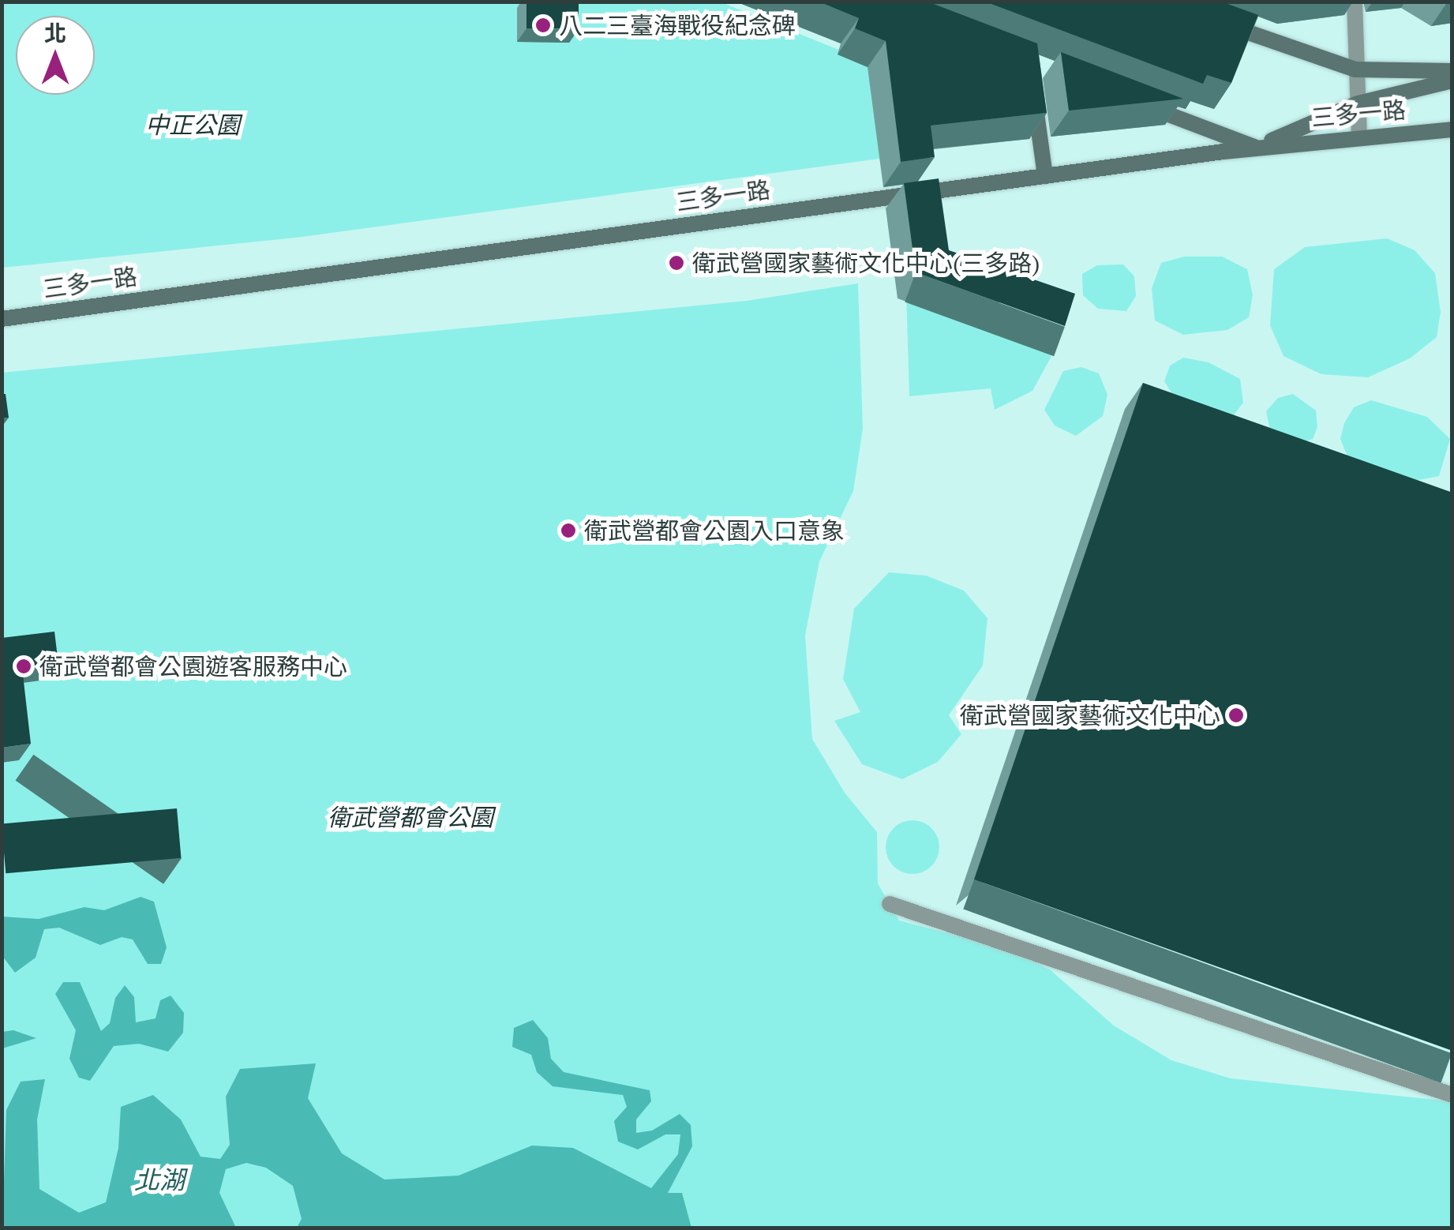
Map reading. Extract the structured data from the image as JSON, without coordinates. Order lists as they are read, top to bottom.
{
  "streets": {
    "street": ["三多一路"]
  },
  "water": ["北湖"],
  "parks": ["中正公園", "衛武營都會公園"],
  "places": [
    "八二三臺海戰役紀念碑",
    "衛武營國家藝術文化中心(三多路)",
    "衛武營都會公園入口意象",
    "衛武營都會公園遊客服務中心",
    "衛武營國家藝術文化中心"
  ],
  "north": "top"
}
